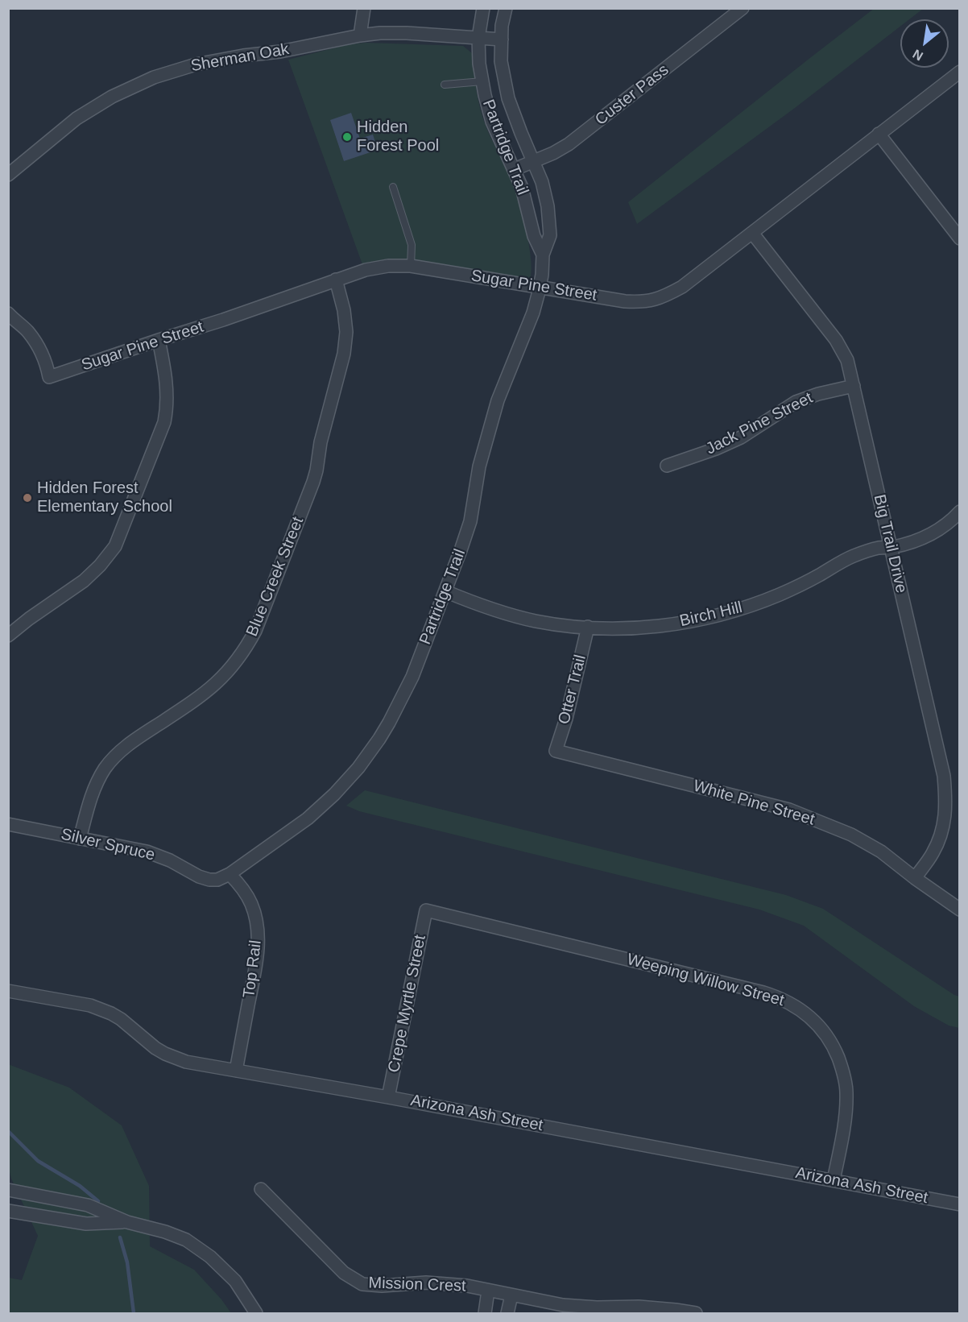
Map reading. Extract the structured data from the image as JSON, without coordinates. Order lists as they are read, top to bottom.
{
  "streets": {
    "street": [
      "Sherman Oak",
      "Custer Pass",
      "Partridge Trail",
      "Sugar Pine Street",
      "Jack Pine Street",
      "Big Trail Drive",
      "Blue Creek Street",
      "Birch Hill",
      "Otter Trail",
      "White Pine Street",
      "Silver Spruce",
      "Top Rail",
      "Weeping Willow Street",
      "Crepe Myrtle Street",
      "Arizona Ash Street",
      "Mission Crest"
    ]
  },
  "crossings": [
    ["Sherman Oak", "Partridge Trail"],
    ["Custer Pass", "Partridge Trail"],
    ["Partridge Trail", "Sugar Pine Street"],
    ["Partridge Trail", "Birch Hill"],
    ["Partridge Trail", "Silver Spruce"],
    ["Partridge Trail", "Top Rail"],
    ["Sugar Pine Street", "Big Trail Drive"],
    ["Sugar Pine Street", "Blue Creek Street"],
    ["Jack Pine Street", "Big Trail Drive"],
    ["Big Trail Drive", "Birch Hill"],
    ["Big Trail Drive", "White Pine Street"],
    ["Blue Creek Street", "Silver Spruce"],
    ["Birch Hill", "Otter Trail"],
    ["Otter Trail", "White Pine Street"],
    ["Silver Spruce", "Top Rail"],
    ["Top Rail", "Arizona Ash Street"],
    ["Weeping Willow Street", "Crepe Myrtle Street"],
    ["Weeping Willow Street", "Arizona Ash Street"],
    ["Crepe Myrtle Street", "Arizona Ash Street"]
  ],
  "places": ["Hidden Forest Pool", "Hidden Forest Elementary School"],
  "north": "bottom left"
}
